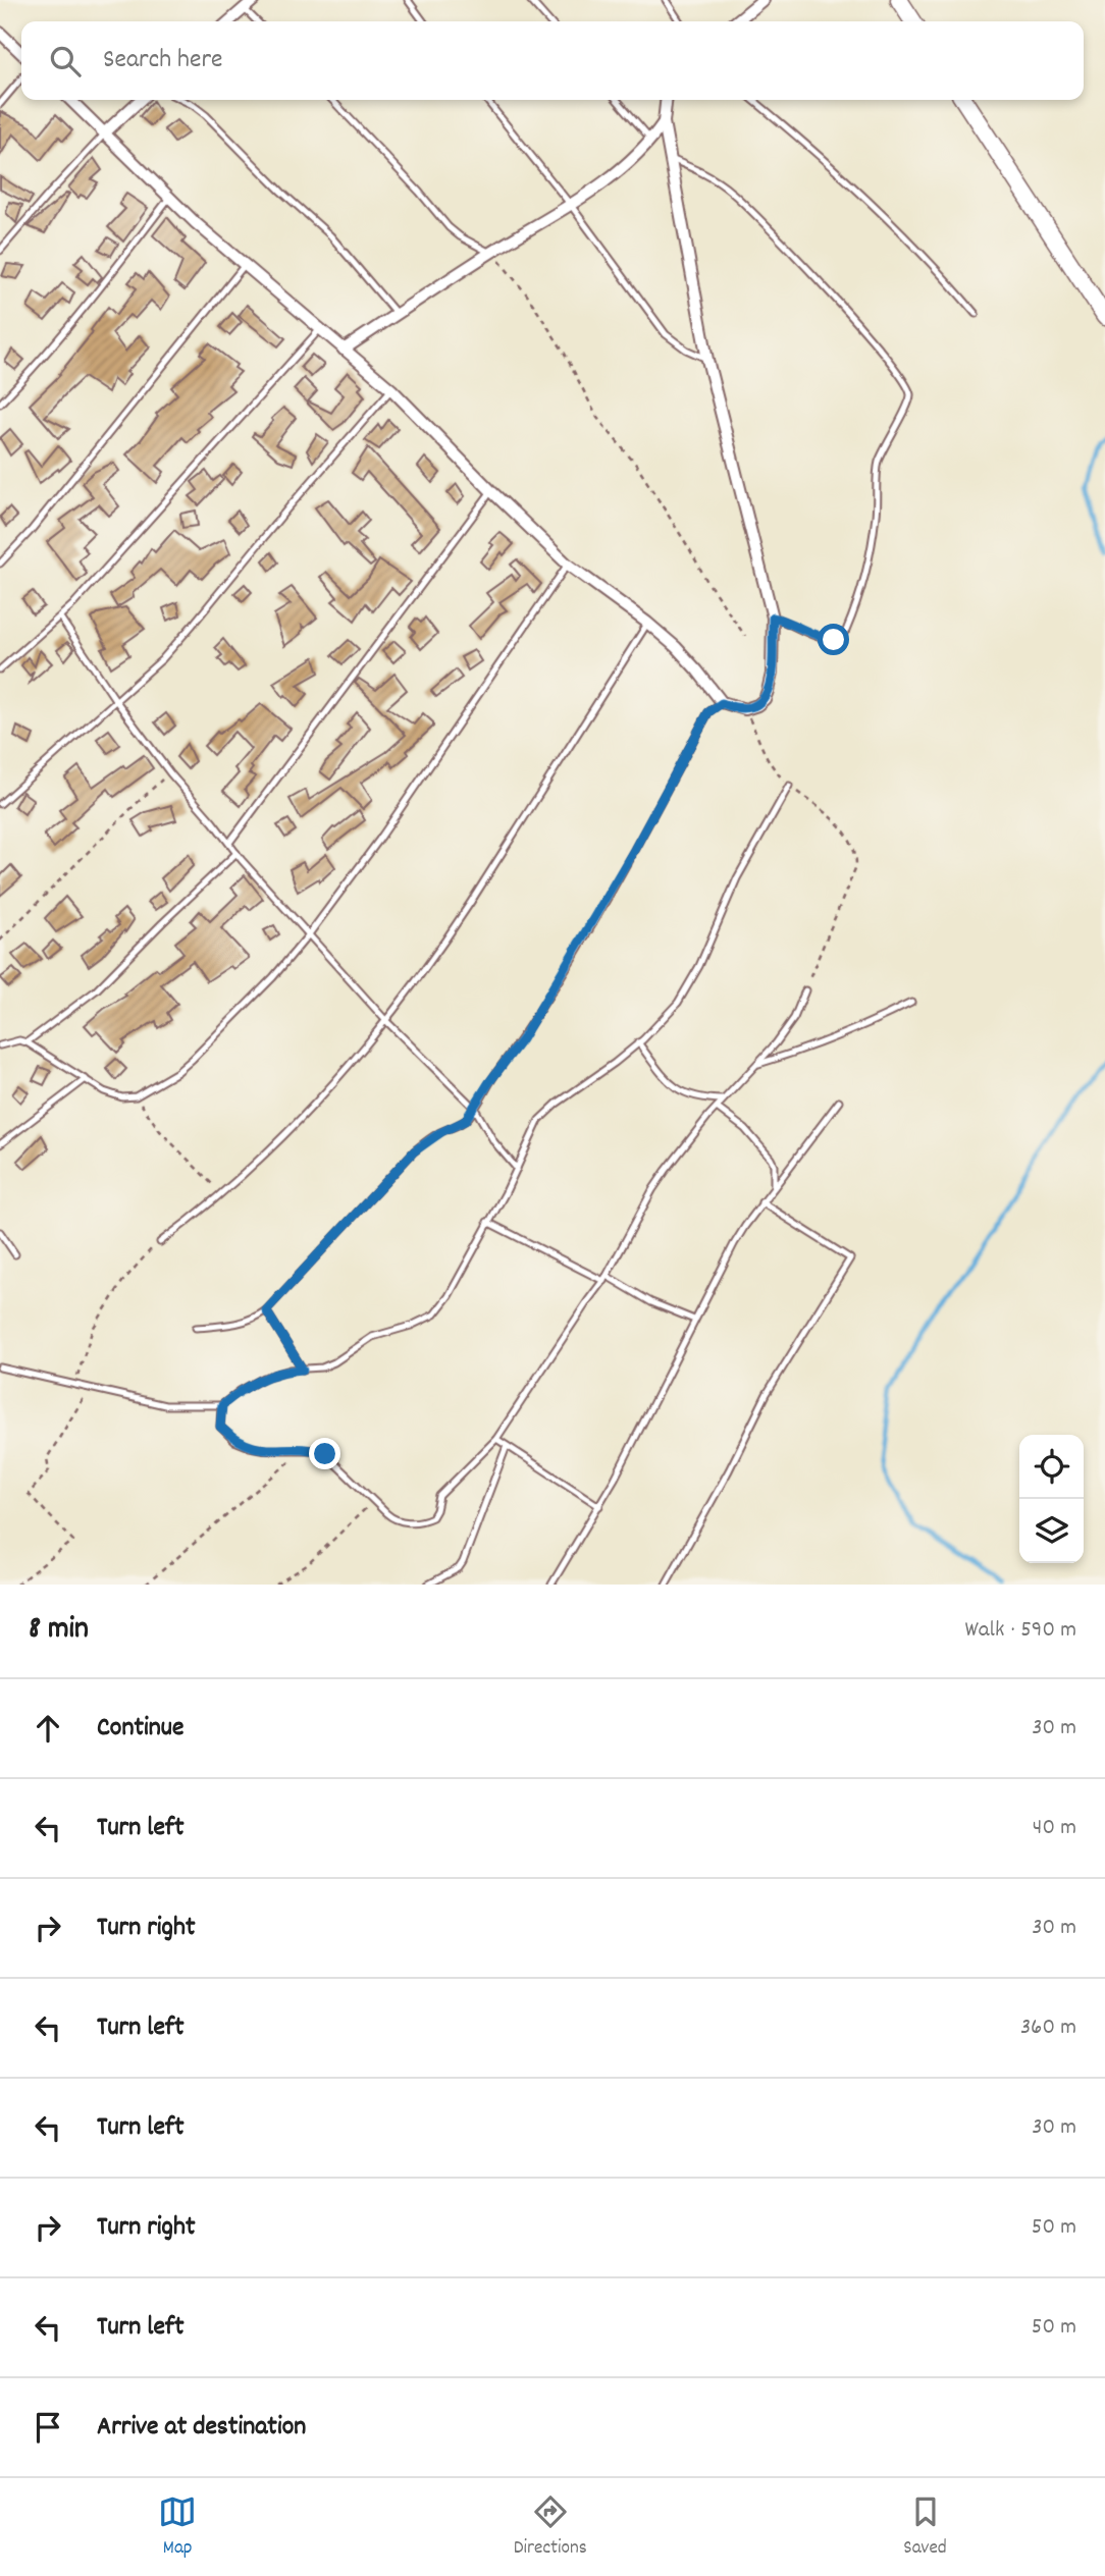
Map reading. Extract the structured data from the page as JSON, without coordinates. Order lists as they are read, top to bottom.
{
  "page": {
    "search": "Search here",
    "heading": ["8 min", "Walk · 590 m"],
    "list": [
      ["Continue", "30 m"],
      ["Turn left", "40 m"],
      ["Turn right", "30 m"],
      ["Turn left", "360 m"],
      ["Turn left", "30 m"],
      ["Turn right", "50 m"],
      ["Turn left", "50 m"],
      "Arrive at destination"
    ],
    "nav": ["Map", "Directions", "Saved"]
  }
}
